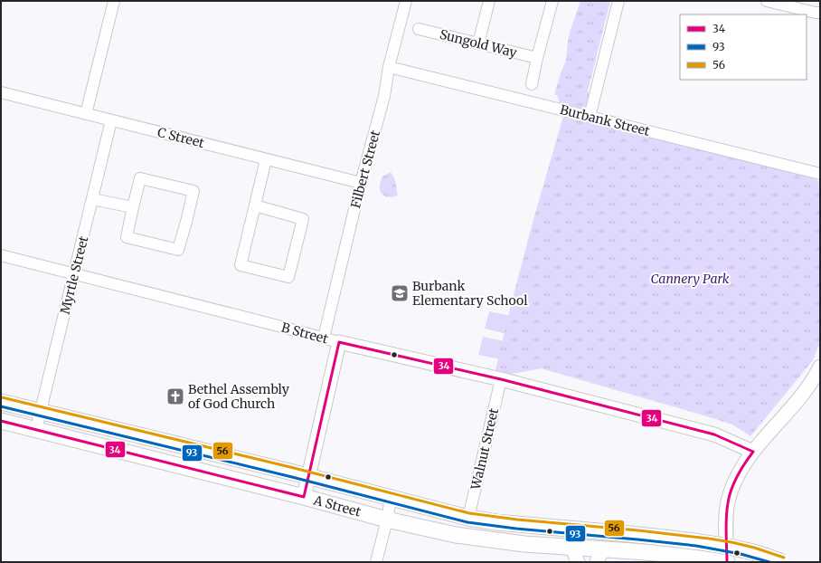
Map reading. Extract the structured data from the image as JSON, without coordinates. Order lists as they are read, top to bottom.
{
  "streets": {
    "main road": ["A Street"],
    "street": [
      "Sungold Way",
      "Burbank Street",
      "C Street",
      "Filbert Street",
      "Myrtle Street",
      "B Street",
      "Walnut Street"
    ]
  },
  "crossings": [
    ["Burbank Street", "Filbert Street"],
    ["C Street", "Filbert Street"],
    ["C Street", "Myrtle Street"],
    ["Filbert Street", "B Street"],
    ["Myrtle Street", "B Street"],
    ["Myrtle Street", "A Street"],
    ["B Street", "Walnut Street"],
    ["Walnut Street", "A Street"]
  ],
  "parks": ["Cannery Park"],
  "places": {
    "school or university": ["Burbank Elementary School"],
    "church": ["Bethel Assembly of God Church"]
  },
  "lines": ["transit line 34", "transit line 56", "transit line 93"],
  "legend": ["34", "93", "56"]
}
